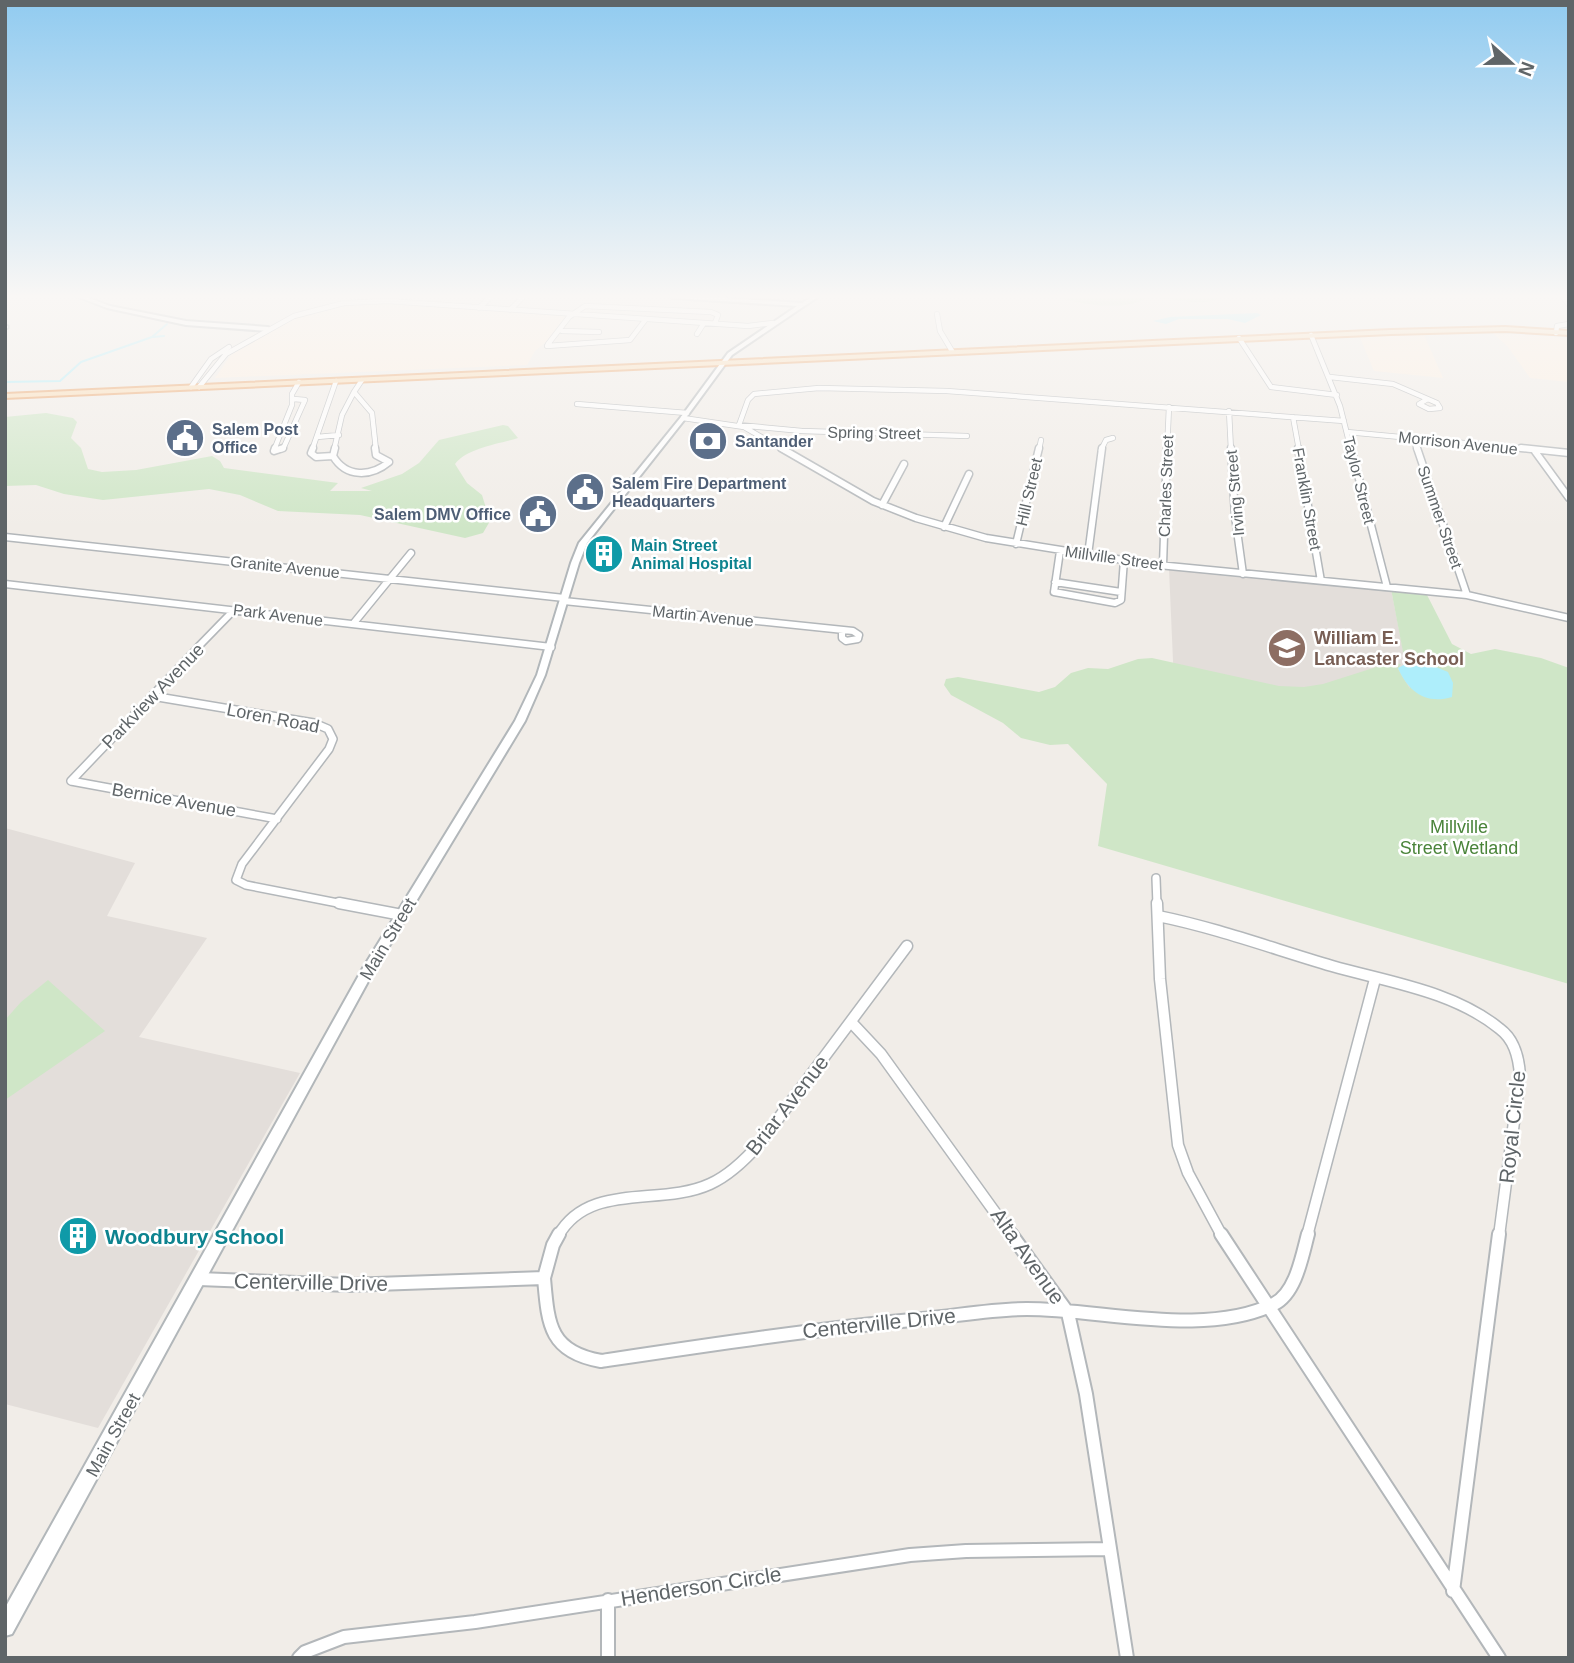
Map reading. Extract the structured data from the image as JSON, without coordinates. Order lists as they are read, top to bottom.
{
  "streets": {
    "main road": ["Main Street"],
    "street": [
      "Spring Street",
      "Morrison Avenue",
      "Taylor Street",
      "Charles Street",
      "Hill Street",
      "Irving Street",
      "Franklin Street",
      "Summer Street",
      "Millville Street",
      "Granite Avenue",
      "Park Avenue",
      "Martin Avenue",
      "Parkview Avenue",
      "Loren Road",
      "Bernice Avenue",
      "Briar Avenue",
      "Royal Circle",
      "Alta Avenue",
      "Centerville Drive",
      "Henderson Circle"
    ]
  },
  "crossings": [
    ["Spring Street", "Millville Street"],
    ["Morrison Avenue", "Taylor Street"],
    ["Morrison Avenue", "Summer Street"],
    ["Taylor Street", "Millville Street"],
    ["Charles Street", "Millville Street"],
    ["Hill Street", "Millville Street"],
    ["Irving Street", "Millville Street"],
    ["Franklin Street", "Millville Street"],
    ["Summer Street", "Millville Street"],
    ["Millville Street", "Main Street"],
    ["Granite Avenue", "Martin Avenue"],
    ["Granite Avenue", "Main Street"],
    ["Park Avenue", "Parkview Avenue"],
    ["Park Avenue", "Main Street"],
    ["Martin Avenue", "Main Street"],
    ["Parkview Avenue", "Loren Road"],
    ["Parkview Avenue", "Bernice Avenue"],
    ["Loren Road", "Bernice Avenue"],
    ["Main Street", "Centerville Drive"],
    ["Briar Avenue", "Alta Avenue"],
    ["Briar Avenue", "Centerville Drive"],
    ["Alta Avenue", "Centerville Drive"],
    ["Alta Avenue", "Henderson Circle"]
  ],
  "parks": ["Millville Street Wetland"],
  "places": {
    "public building": ["Salem Post Office", "Salem Fire Department Headquarters", "Salem DMV Office"],
    "bank": ["Santander"],
    "building": ["Main Street Animal Hospital", "Woodbury School"],
    "school or university": ["William E. Lancaster School"]
  },
  "north": "right"
}
